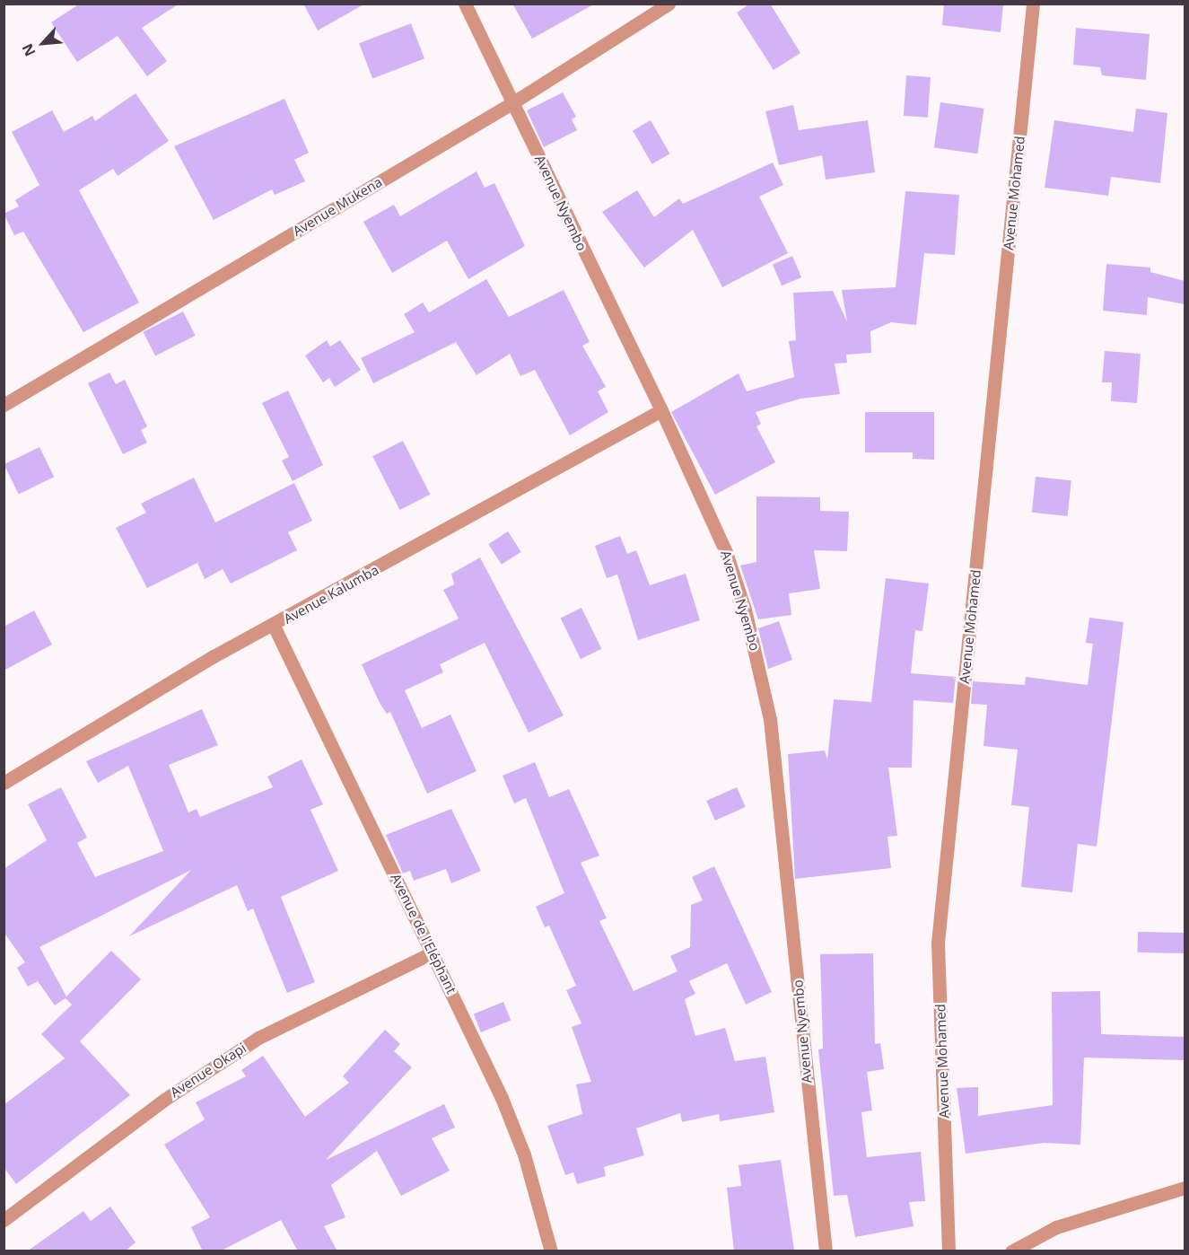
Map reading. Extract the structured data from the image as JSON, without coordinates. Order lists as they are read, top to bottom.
{
  "streets": {
    "street": [
      "Avenue Mohamed",
      "Avenue Nyembo",
      "Avenue Mukena",
      "Avenue Kalumba",
      "Avenue de l'Eléphant",
      "Avenue Okapi"
    ]
  },
  "crossings": [
    ["Avenue Nyembo", "Avenue Mukena"],
    ["Avenue Nyembo", "Avenue Kalumba"],
    ["Avenue Kalumba", "Avenue de l'Eléphant"],
    ["Avenue de l'Eléphant", "Avenue Okapi"]
  ],
  "north": "bottom left"
}
